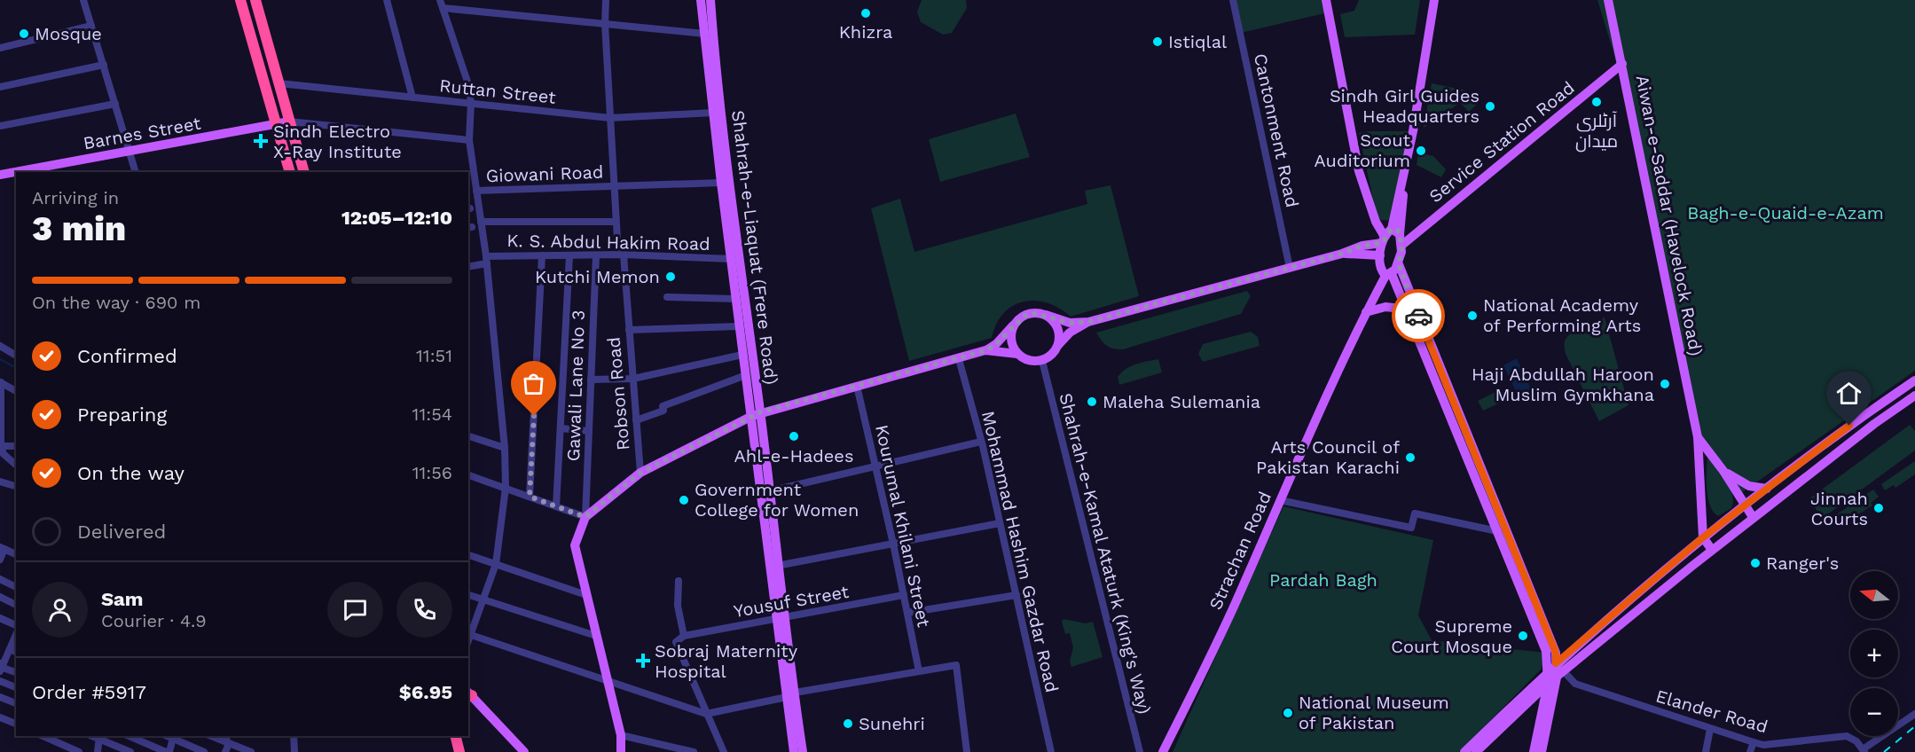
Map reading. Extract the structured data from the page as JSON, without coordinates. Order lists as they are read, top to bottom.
{
  "streets": {
    "main road": [
      "Barnes Street",
      "Service Station Road",
      "Aiwan-e-Saddar (Havelock Road)",
      "Shahrah-e-Liaquat (Frere Road)",
      "Robson Road",
      "Strachan Road"
    ],
    "street": [
      "Ruttan Street",
      "Cantonment Road",
      "Giowani Road",
      "K. S. Abdul Hakim Road",
      "Gawali Lane No 3",
      "Kourumal Khilani Street",
      "Mohammad Hashim Gazdar Road",
      "Shahrah-e-Kamal Ataturk (King's Way)",
      "Yousuf Street",
      "Elander Road"
    ]
  },
  "crossings": [
    ["Ruttan Street", "Shahrah-e-Liaquat (Frere Road)"],
    ["Ruttan Street", "Robson Road"],
    ["Service Station Road", "Aiwan-e-Saddar (Havelock Road)"],
    ["Giowani Road", "Shahrah-e-Liaquat (Frere Road)"],
    ["Giowani Road", "Robson Road"],
    ["K. S. Abdul Hakim Road", "Shahrah-e-Liaquat (Frere Road)"],
    ["K. S. Abdul Hakim Road", "Gawali Lane No 3"],
    ["K. S. Abdul Hakim Road", "Robson Road"],
    ["Shahrah-e-Liaquat (Frere Road)", "Yousuf Street"],
    ["Gawali Lane No 3", "Robson Road"],
    ["Kourumal Khilani Street", "Yousuf Street"]
  ],
  "parks": ["Bagh-e-Quaid-e-Azam", "Pardah Bagh"],
  "places": {
    "other": [
      "Khizra",
      "Mosque",
      "Istiqlal",
      "آرٹلری میدان",
      "Sindh Girl Guides Headquarters",
      "Scout Auditorium",
      "Kutchi Memon",
      "National Academy of Performing Arts",
      "Haji Abdullah Haroon Muslim Gymkhana",
      "Maleha Sulemania",
      "Ahl-e-Hadees",
      "Arts Council of Pakistan Karachi",
      "Government College for Women",
      "Jinnah Courts",
      "Ranger's",
      "Supreme Court Mosque",
      "National Museum of Pakistan",
      "Sunehri"
    ],
    "health": ["Sindh Electro X-Ray Institute", "Sobraj Maternity Hospital"]
  },
  "north": "left",
  "page": {
    "heading": ["3 min", "Arriving in", "12:05–12:10"],
    "panel": [
      "Sam",
      "Courier · 4.9",
      "Order #5917",
      "$6.95"
    ],
    "bar": "On the way · 690 m",
    "list": [
      ["Confirmed", "11:51"],
      ["Preparing", "11:54"],
      ["On the way", "11:56"],
      "Delivered"
    ],
    "map_buttons": ["+", "−"]
  }
}
